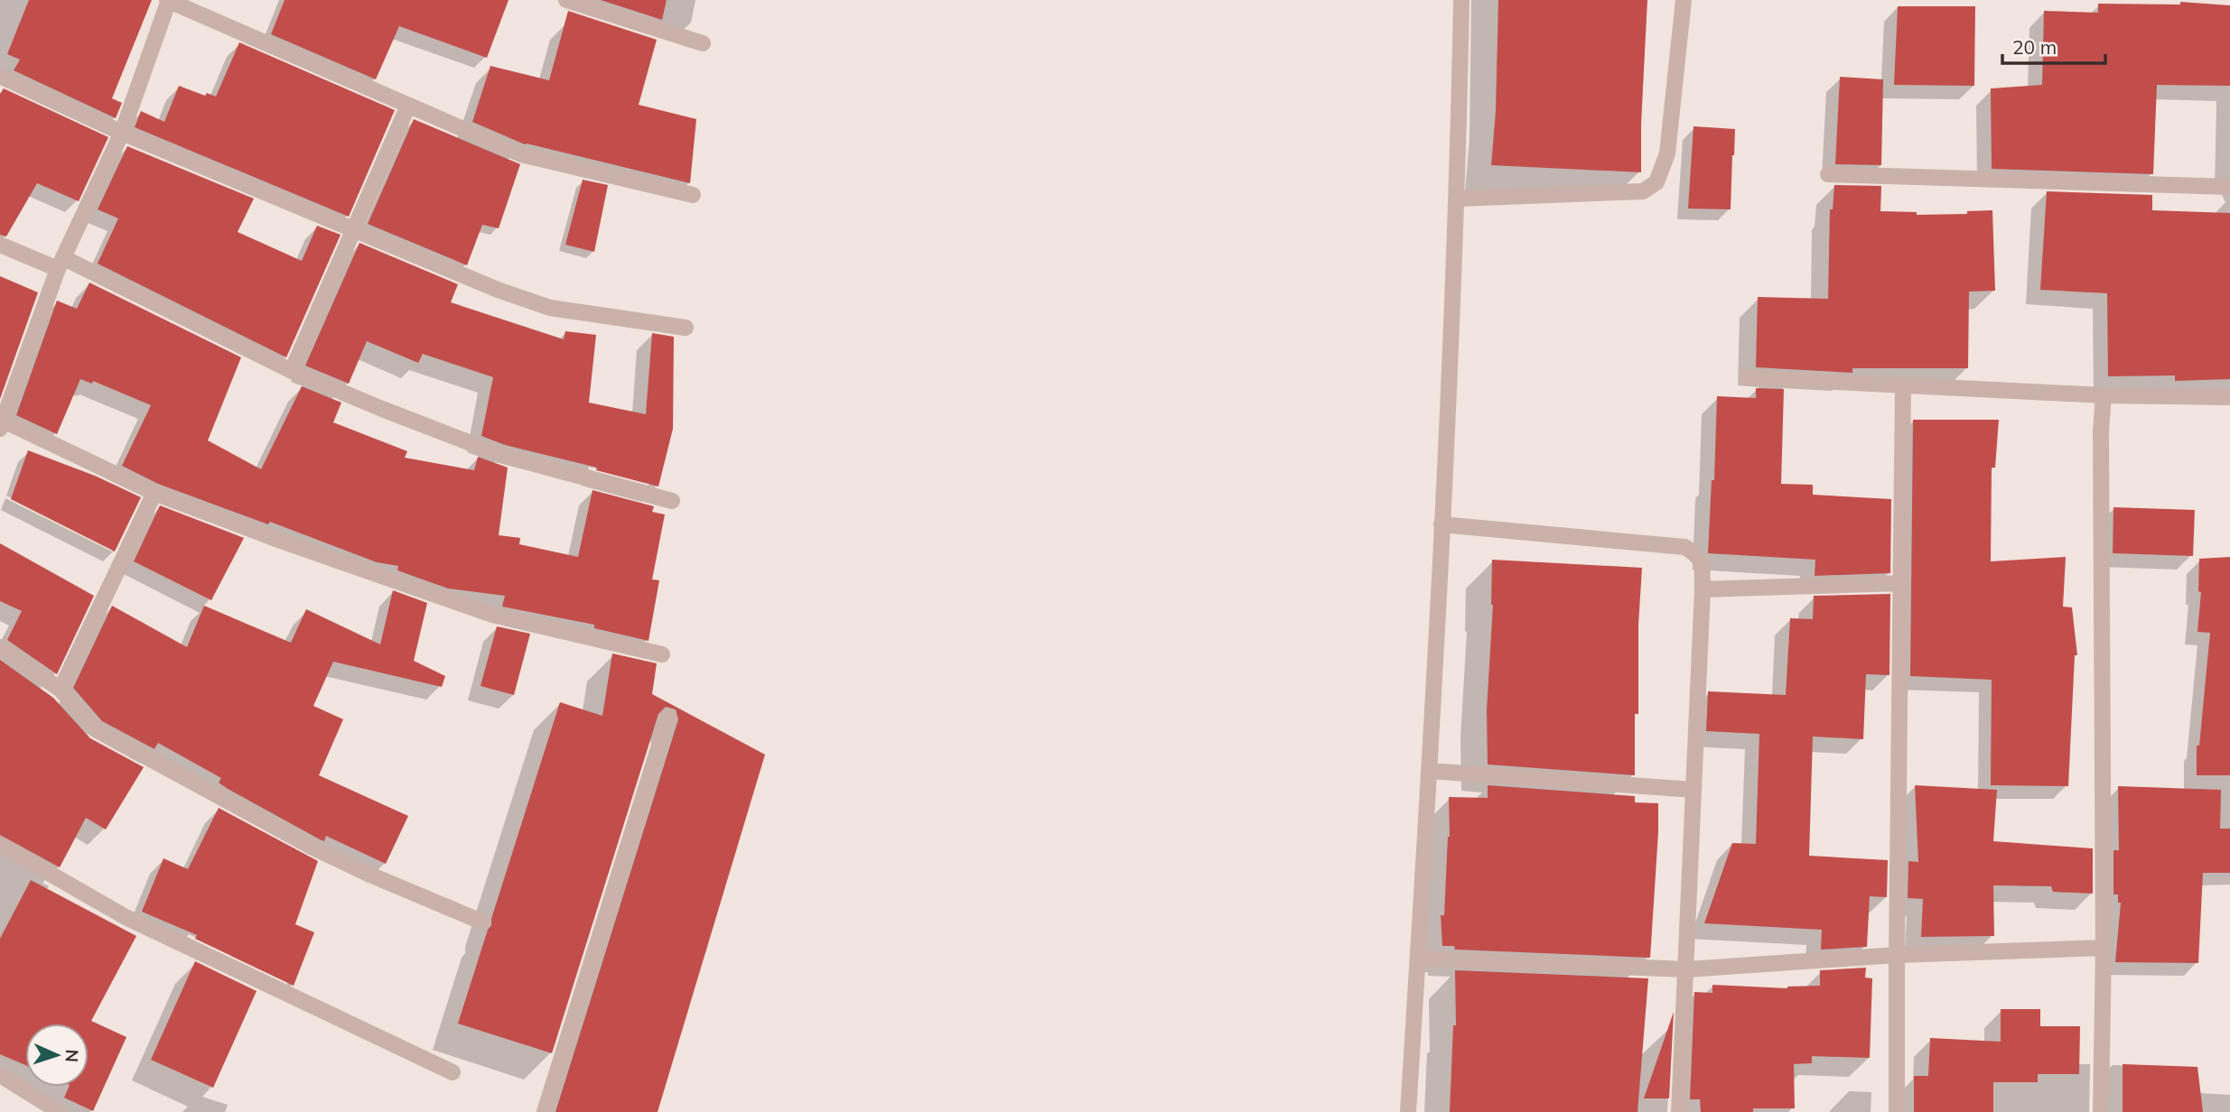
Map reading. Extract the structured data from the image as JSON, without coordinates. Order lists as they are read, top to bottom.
{
  "scale_bar": "20 m",
  "north": "right"
}
